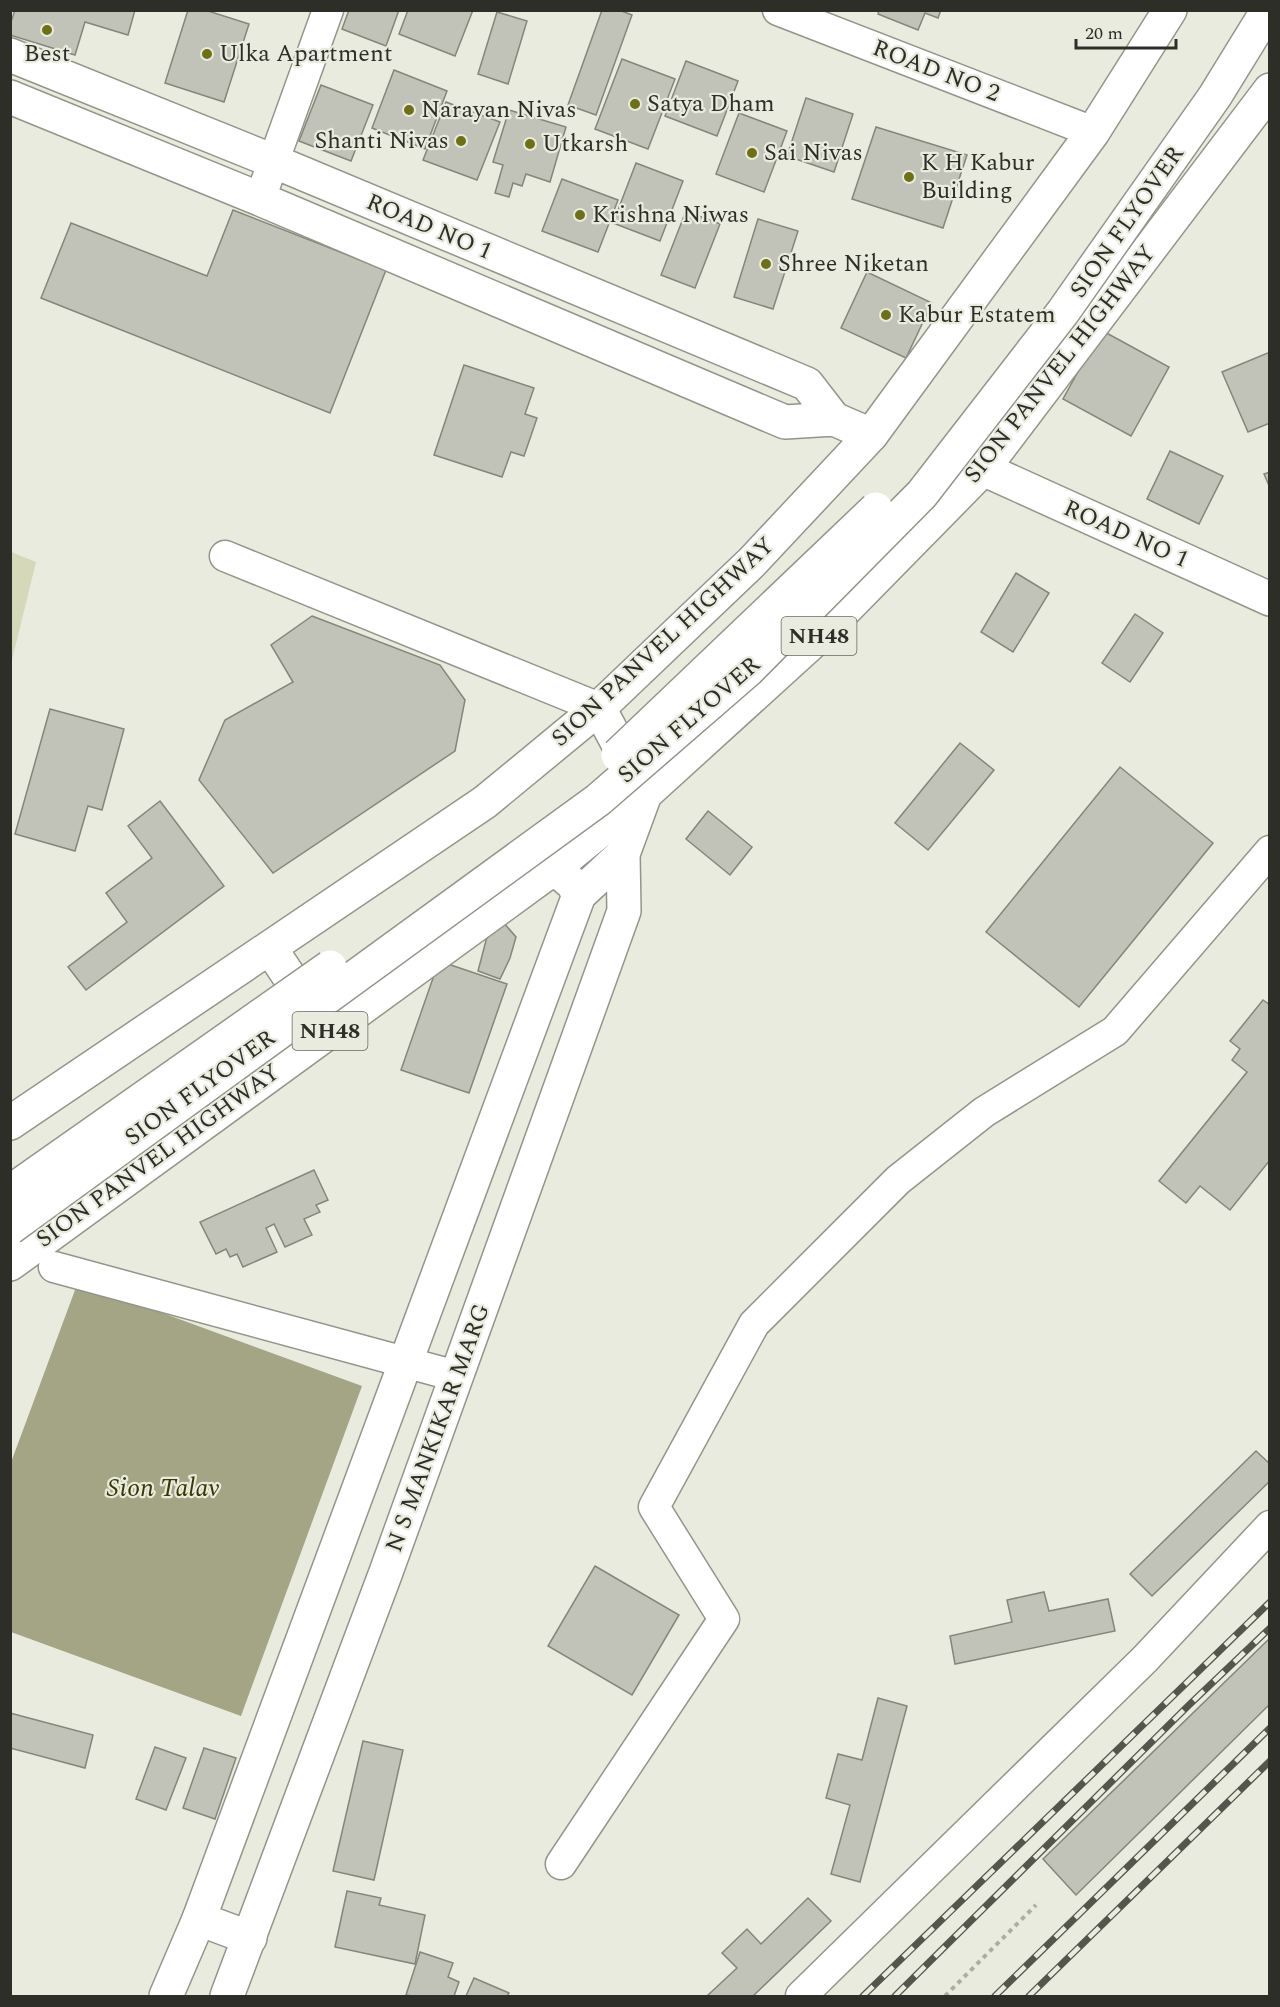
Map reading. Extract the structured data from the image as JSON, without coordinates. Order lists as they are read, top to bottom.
{
  "streets": {
    "main road": [
      "SION FLYOVER",
      "ROAD NO 1",
      "SION PANVEL HIGHWAY",
      "NH48",
      "N S MANKIKAR MARG"
    ],
    "street": ["ROAD NO 2"]
  },
  "crossings": [
    ["ROAD NO 2", "SION PANVEL HIGHWAY"],
    ["ROAD NO 1", "SION PANVEL HIGHWAY"],
    ["SION PANVEL HIGHWAY", "N S MANKIKAR MARG"]
  ],
  "water": ["Sion Talav"],
  "places": [
    "Best",
    "Ulka Apartment",
    "Satya Dham",
    "Narayan Nivas",
    "Shanti Nivas",
    "Utkarsh",
    "Sai Nivas",
    "K H Kabur Building",
    "Krishna Niwas",
    "Shree Niketan",
    "Kabur Estatem"
  ],
  "scale_bar": "20 m"
}
